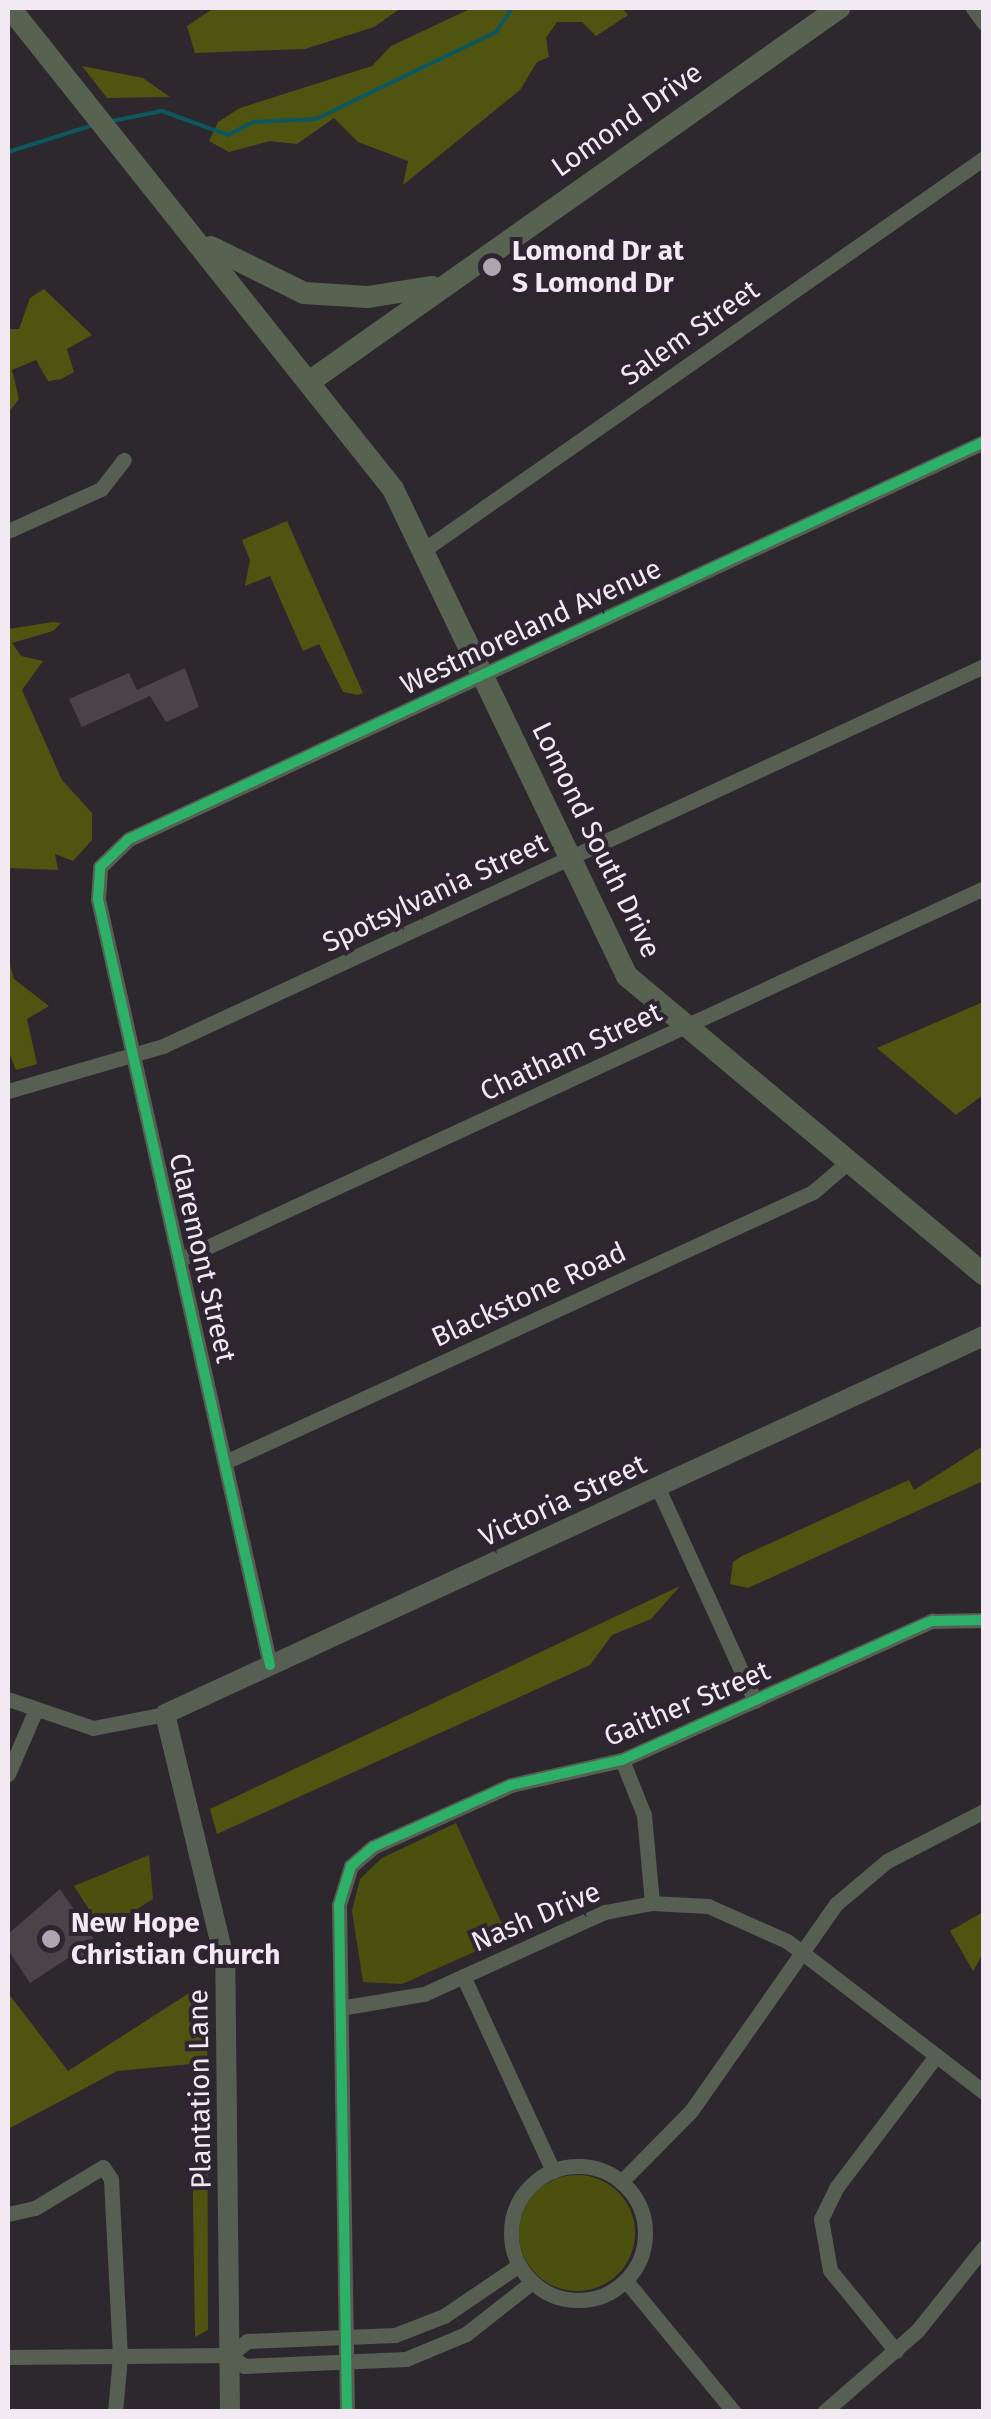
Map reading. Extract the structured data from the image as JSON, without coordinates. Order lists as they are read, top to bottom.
{
  "streets": {
    "main road": ["Lomond Drive", "Lomond South Drive"],
    "street": [
      "Salem Street",
      "Westmoreland Avenue",
      "Spotsylvania Street",
      "Chatham Street",
      "Claremont Street",
      "Blackstone Road",
      "Victoria Street",
      "Gaither Street",
      "Nash Drive",
      "Plantation Lane"
    ]
  },
  "crossings": [
    ["Lomond Drive", "Lomond South Drive"],
    ["Salem Street", "Lomond South Drive"],
    ["Westmoreland Avenue", "Lomond South Drive"],
    ["Westmoreland Avenue", "Claremont Street"],
    ["Lomond South Drive", "Spotsylvania Street"],
    ["Lomond South Drive", "Chatham Street"],
    ["Lomond South Drive", "Blackstone Road"],
    ["Spotsylvania Street", "Claremont Street"],
    ["Chatham Street", "Claremont Street"],
    ["Claremont Street", "Blackstone Road"],
    ["Claremont Street", "Victoria Street"],
    ["Victoria Street", "Plantation Lane"],
    ["Gaither Street", "Nash Drive"]
  ],
  "places": ["Lomond Dr at S Lomond Dr", "New Hope Christian Church"]
}
